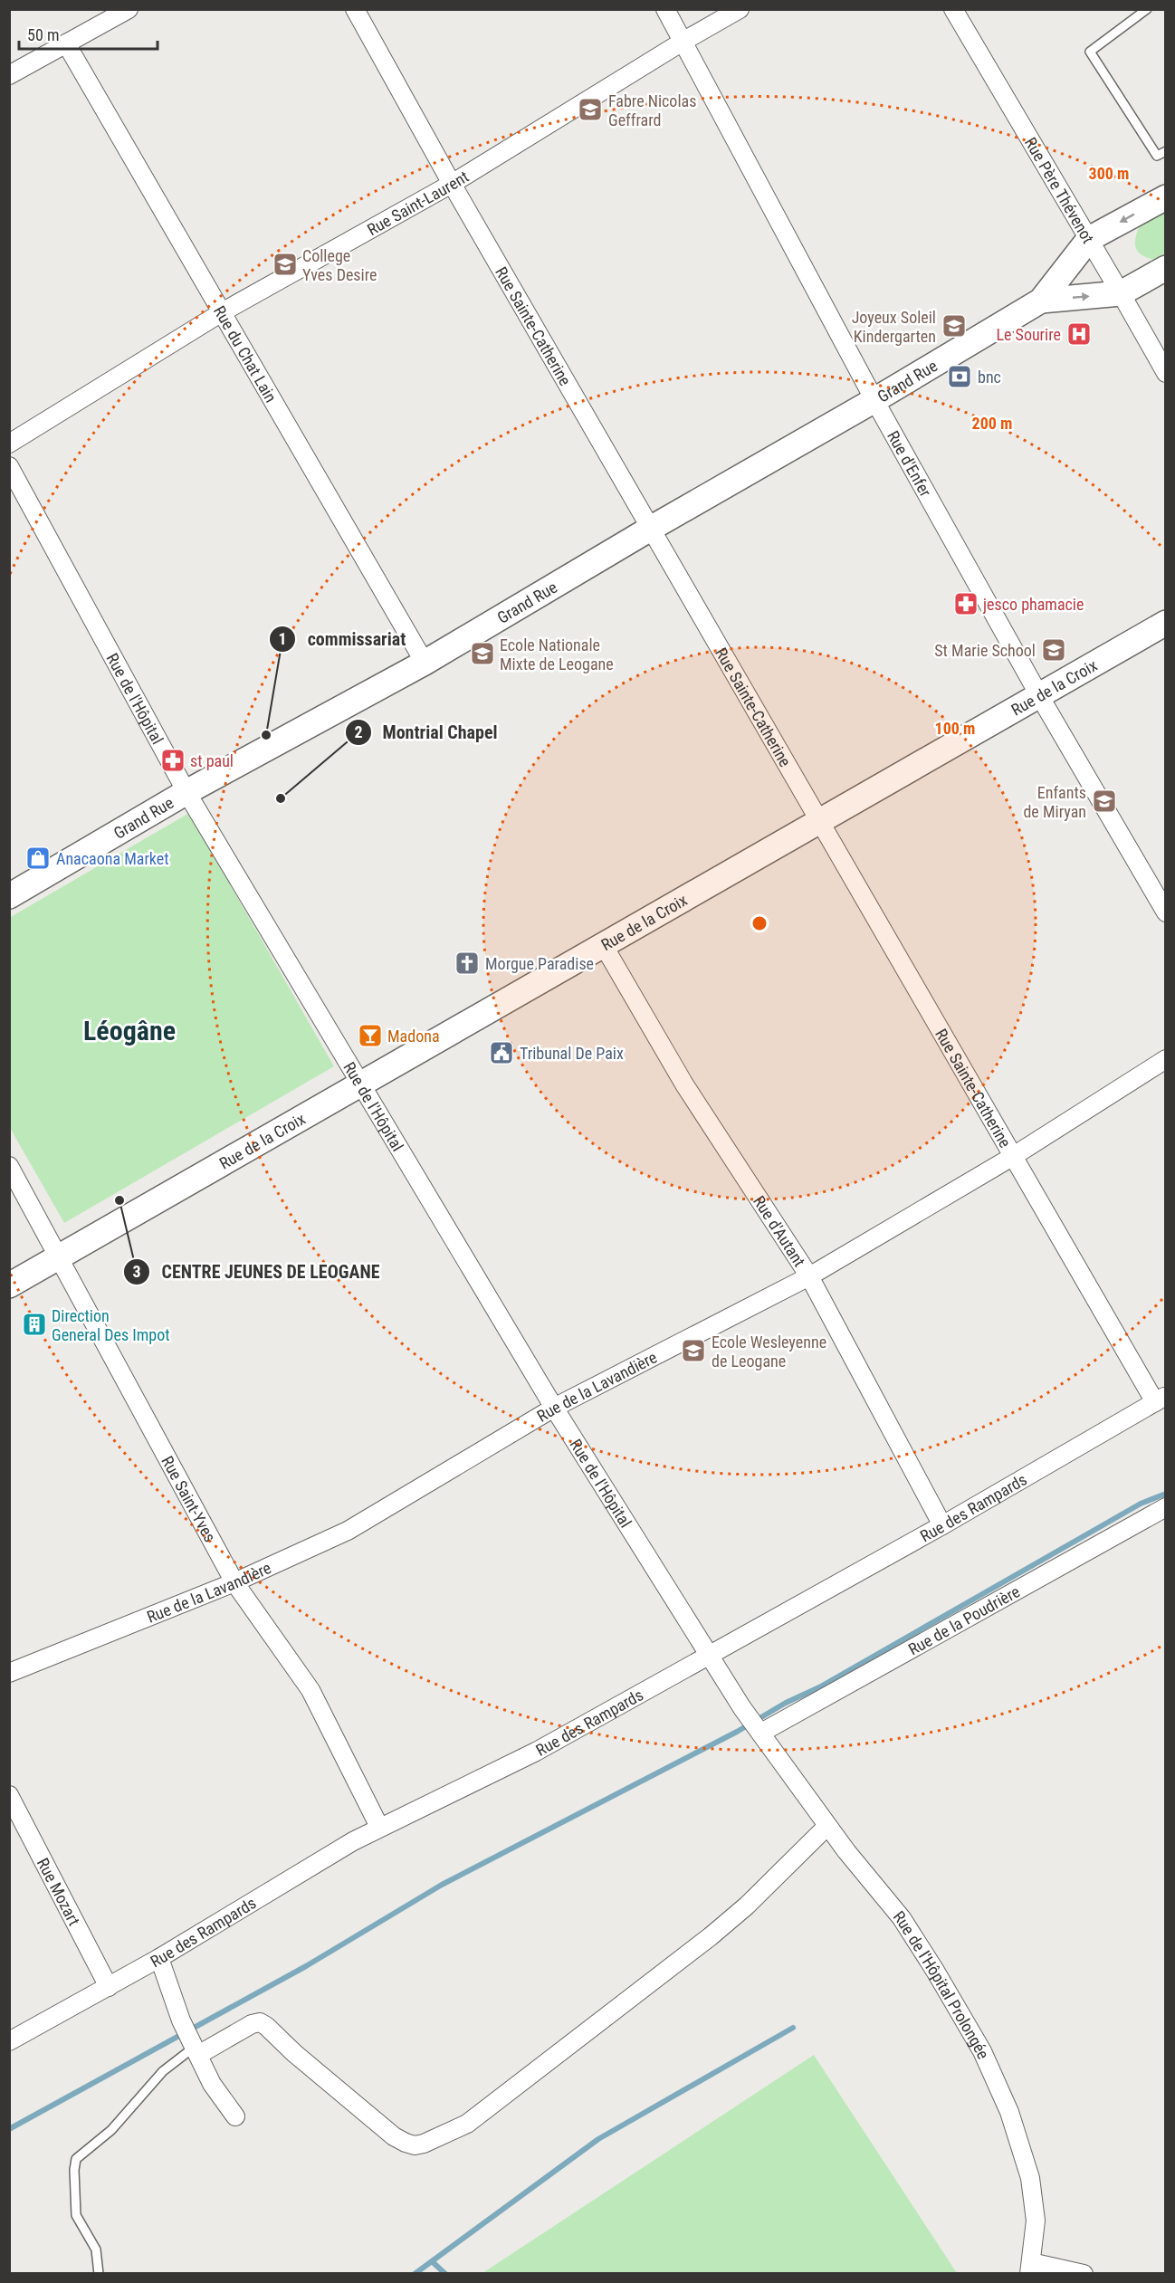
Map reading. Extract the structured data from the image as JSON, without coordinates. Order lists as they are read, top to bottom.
{
  "streets": {
    "street": [
      "Rue Père Thévenot",
      "Rue Saint-Laurent",
      "Rue Sainte-Catherine",
      "Rue du Chat Lain",
      "Grand Rue",
      "Rue d'Enfer",
      "Rue de la Croix",
      "Rue de l'Hôpital",
      "Rue d'Autant",
      "Rue de la Lavandière",
      "Rue Saint-Yves",
      "Rue des Rampards",
      "Rue de la Poudrière",
      "Rue Mozart",
      "Rue de l'Hôpital Prolongée"
    ]
  },
  "crossings": [
    ["Rue Père Thévenot", "Grand Rue"],
    ["Rue Saint-Laurent", "Rue Sainte-Catherine"],
    ["Rue Saint-Laurent", "Rue du Chat Lain"],
    ["Rue Saint-Laurent", "Rue d'Enfer"],
    ["Rue Sainte-Catherine", "Grand Rue"],
    ["Rue Sainte-Catherine", "Rue de la Croix"],
    ["Rue Sainte-Catherine", "Rue de la Lavandière"],
    ["Rue Sainte-Catherine", "Rue des Rampards"],
    ["Rue du Chat Lain", "Grand Rue"],
    ["Grand Rue", "Rue d'Enfer"],
    ["Grand Rue", "Rue de l'Hôpital"],
    ["Rue d'Enfer", "Rue de la Croix"],
    ["Rue de la Croix", "Rue de l'Hôpital"],
    ["Rue de la Croix", "Rue d'Autant"],
    ["Rue de la Croix", "Rue Saint-Yves"],
    ["Rue de l'Hôpital", "Rue de la Lavandière"],
    ["Rue de l'Hôpital", "Rue des Rampards"],
    ["Rue de l'Hôpital", "Rue de la Poudrière"],
    ["Rue de l'Hôpital", "Rue de l'Hôpital Prolongée"],
    ["Rue d'Autant", "Rue de la Lavandière"],
    ["Rue d'Autant", "Rue des Rampards"],
    ["Rue de la Lavandière", "Rue Saint-Yves"],
    ["Rue Saint-Yves", "Rue des Rampards"],
    ["Rue des Rampards", "Rue Mozart"],
    ["Rue de la Poudrière", "Rue de l'Hôpital Prolongée"]
  ],
  "districts": ["Léogâne"],
  "places": {
    "school or university": [
      "Fabre Nicolas Geffrard",
      "College Yves Desire",
      "Joyeux Soleil Kindergarten",
      "St Marie School",
      "Ecole Nationale Mixte de Leogane",
      "Enfants de Miryan",
      "Ecole Wesleyenne de Leogane"
    ],
    "hospital": ["Le Sourire"],
    "bank": ["bnc"],
    "pharmacy": ["jesco phamacie", "st paul"],
    "other": ["commissariat", "Montrial Chapel", "CENTRE JEUNES DE LEOGANE"],
    "shop": ["Anacaona Market"],
    "church": ["Morgue Paradise"],
    "bar": ["Madona"],
    "public building": ["Tribunal De Paix"],
    "building": ["Direction General Des Impot"]
  },
  "scale_bar": "50 m",
  "rings": ["300 m", "200 m", "100 m"]
}
